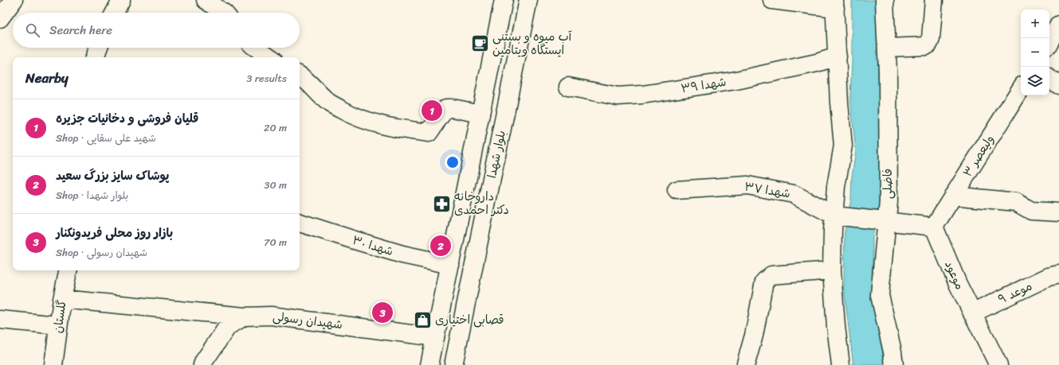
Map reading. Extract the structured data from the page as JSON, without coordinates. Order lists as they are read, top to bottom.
{
  "streets": {
    "street": [
      "شهدا ۳۹",
      "بلوار شهدا",
      "ولیعصر ۳",
      "فاضلی",
      "شهدا ۳۷",
      "شهدا ۳۰",
      "موعود",
      "موعد ۹",
      "گلستان",
      "شهیدان رسولی"
    ]
  },
  "crossings": [
    ["بلوار شهدا", "شهدا ۳۰"],
    ["بلوار شهدا", "شهیدان رسولی"],
    ["ولیعصر ۳", "موعود"],
    ["موعود", "موعد ۹"]
  ],
  "places": {
    "cafe": ["آب میوه و بستنی ایستگاه ویتامین"],
    "pharmacy": ["داروخانه دکتر احمدی"],
    "shop": ["قصابی اختیاری"]
  },
  "page": {
    "map_buttons": ["+", "−"],
    "search": "Search here",
    "heading": ["Nearby", "3 results"],
    "pins": ["1", "2", "3"],
    "list": [
      {
        "mark": "1",
        "name": "قلیان فروشی و دخانیات جزیره",
        "note": "Shop · شهید علی سقایی",
        "value": "20 m"
      },
      {
        "mark": "2",
        "name": "پوشاک سایز بزرگ سعید",
        "note": "Shop · بلوار شهدا",
        "value": "30 m"
      },
      {
        "mark": "3",
        "name": "بازار روز محلی فریدونکنار",
        "note": "Shop · شهیدان رسولی",
        "value": "70 m"
      }
    ]
  }
}
